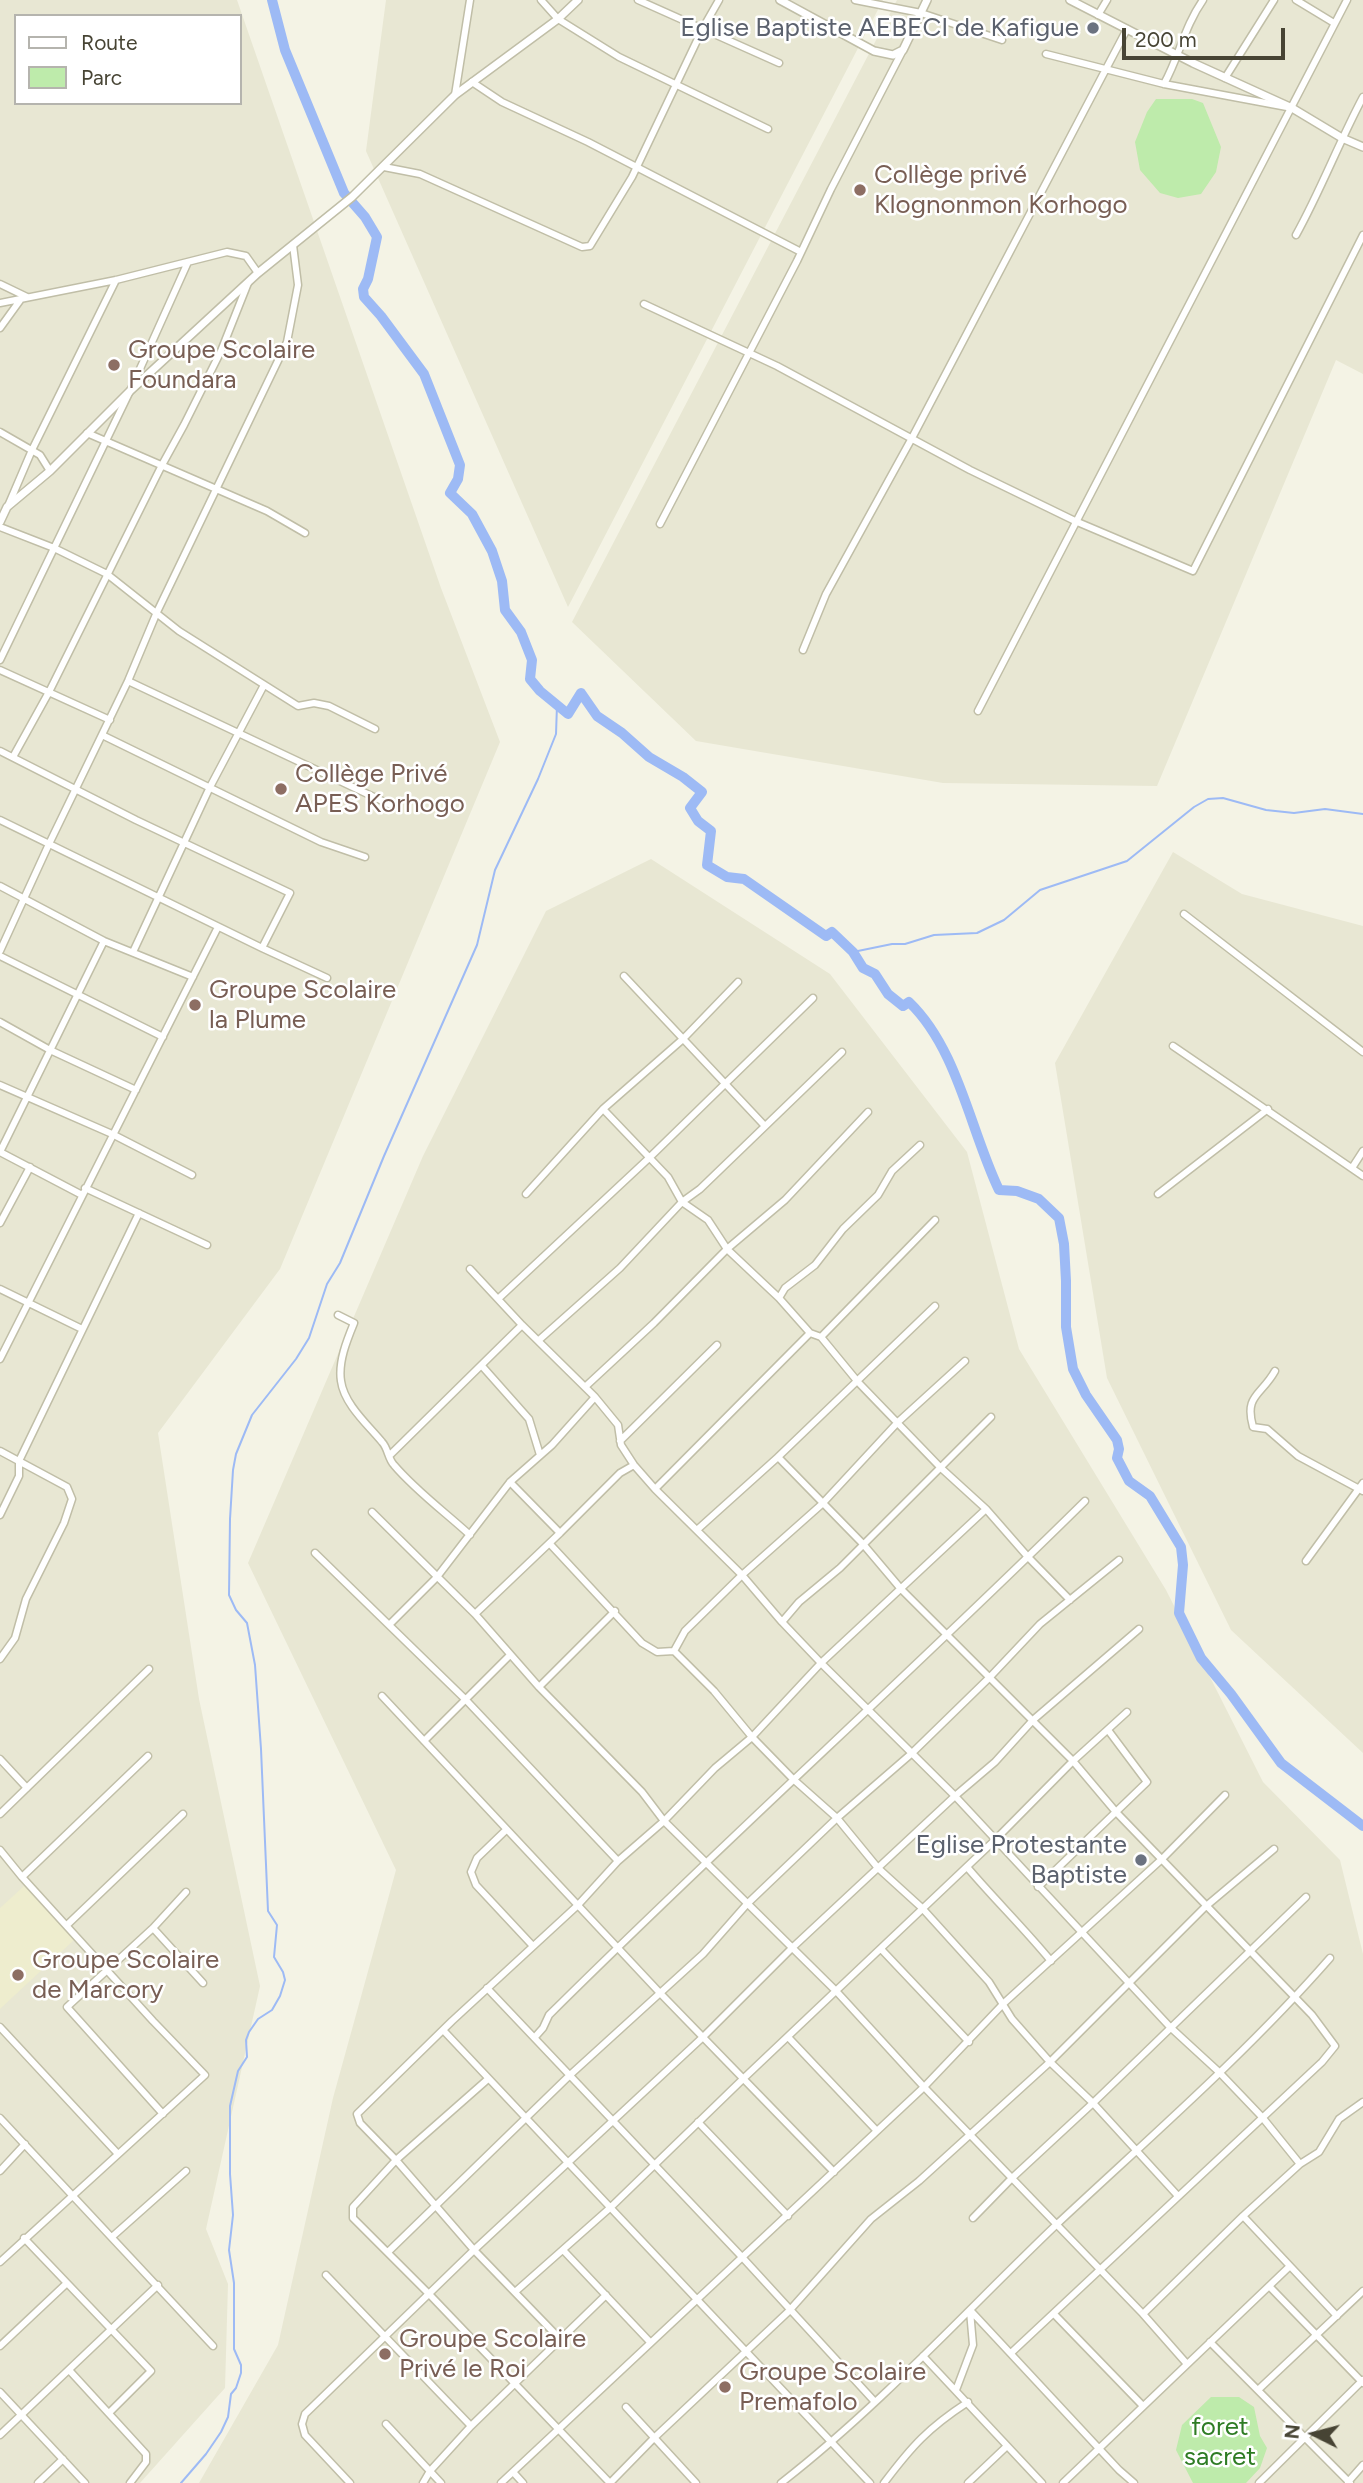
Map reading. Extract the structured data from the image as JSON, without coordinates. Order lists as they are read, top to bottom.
{
  "parks": ["foret sacret"],
  "places": [
    "Eglise Baptiste AEBECI de Kafigue",
    "Collège privé Klognonmon Korhogo",
    "Groupe Scolaire Foundara",
    "Collège Privé APES Korhogo",
    "Groupe Scolaire la Plume",
    "Eglise Protestante Baptiste",
    "Groupe Scolaire de Marcory",
    "Groupe Scolaire Privé le Roi",
    "Groupe Scolaire Premafolo"
  ],
  "legend": ["Route", "Parc"],
  "scale_bar": "200 m",
  "north": "left"
}
